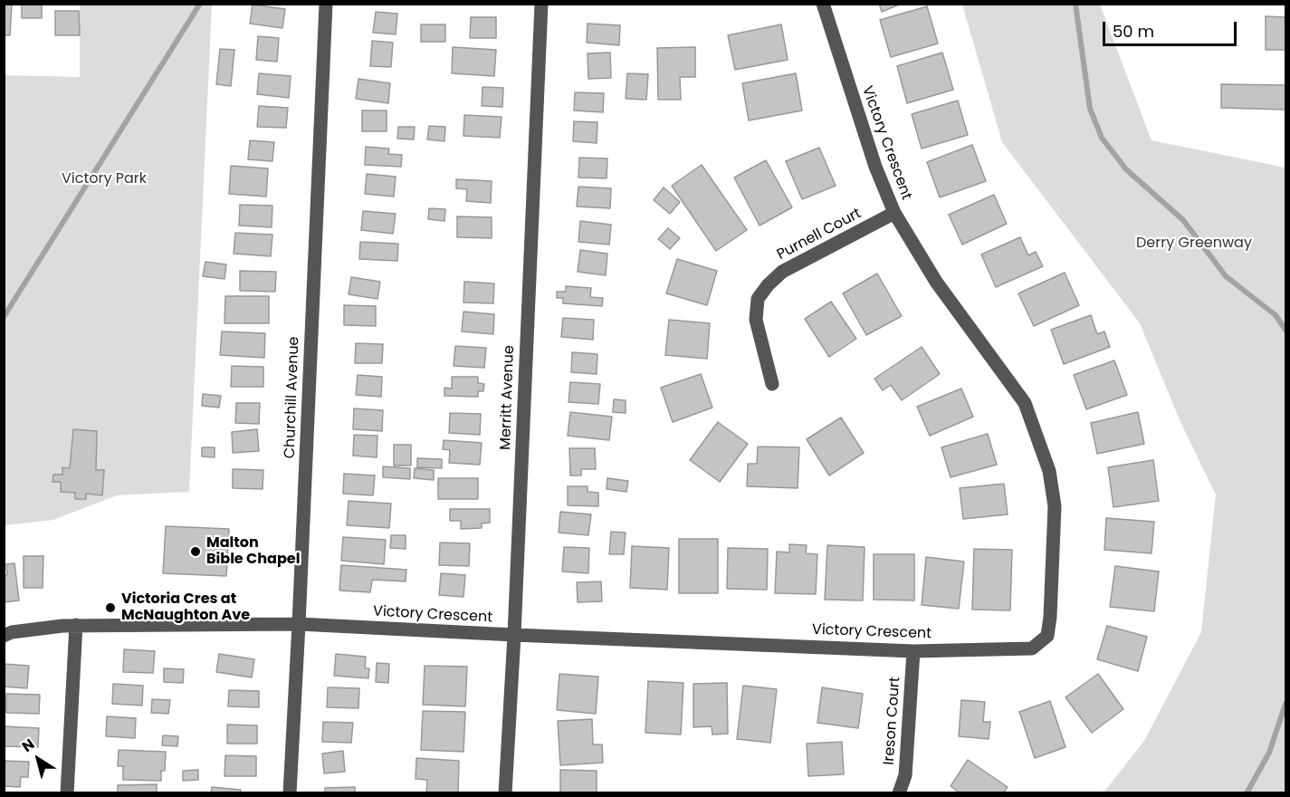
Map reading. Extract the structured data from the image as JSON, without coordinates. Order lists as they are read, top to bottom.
{
  "streets": {
    "street": [
      "Victory Crescent",
      "Purnell Court",
      "Churchill Avenue",
      "Merritt Avenue",
      "Ireson Court"
    ]
  },
  "crossings": [
    ["Victory Crescent", "Purnell Court"],
    ["Victory Crescent", "Churchill Avenue"],
    ["Victory Crescent", "Merritt Avenue"],
    ["Victory Crescent", "Ireson Court"]
  ],
  "parks": ["Victory Park", "Derry Greenway"],
  "places": ["Malton Bible Chapel", "Victoria Cres at McNaughton Ave"],
  "scale_bar": "50 m",
  "north": "top left"
}
